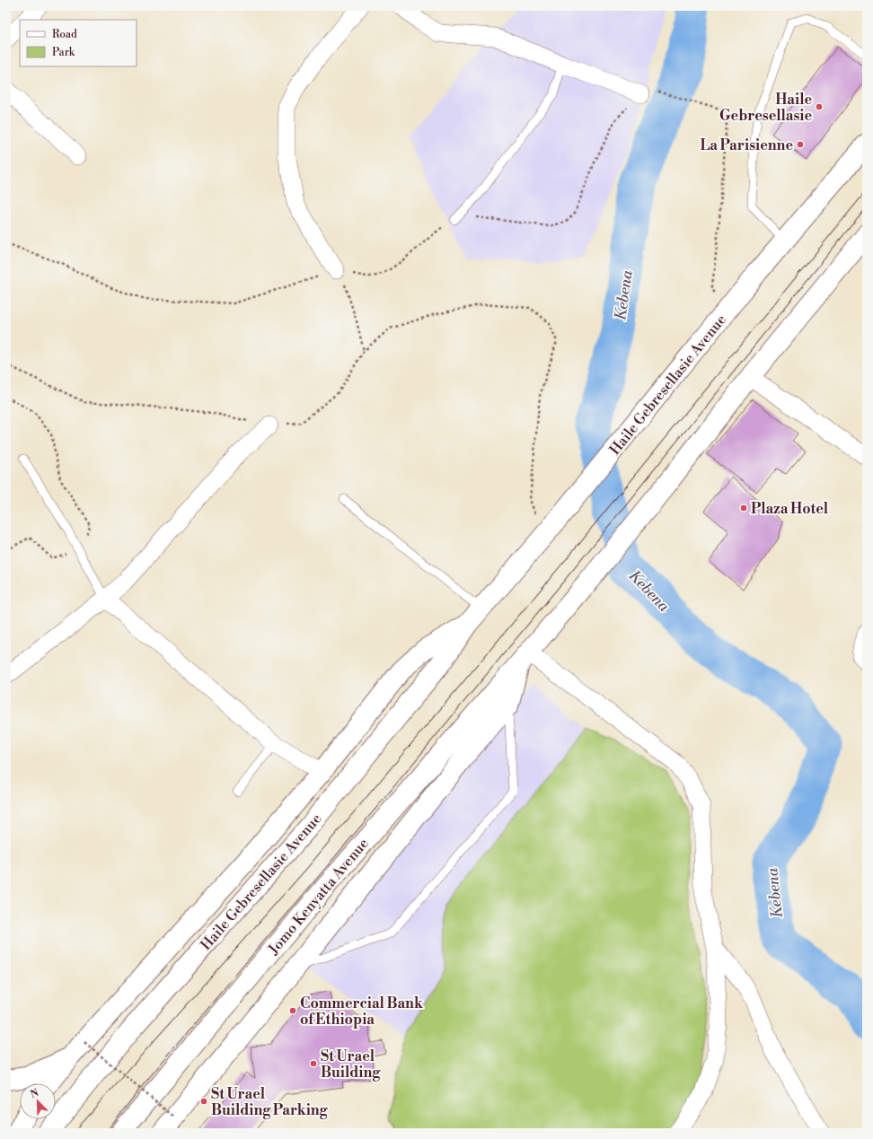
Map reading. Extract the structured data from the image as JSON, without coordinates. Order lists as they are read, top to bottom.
{
  "streets": {
    "main road": ["Haile Gebresellasie Avenue", "Jomo Kenyatta Avenue"]
  },
  "water": ["Kebena"],
  "places": [
    "Haile Gebresellasie",
    "La Parisienne",
    "Plaza Hotel",
    "Commercial Bank of Ethiopia",
    "St Urael Building",
    "St Urael Building Parking"
  ],
  "legend": ["Road", "Park"],
  "north": "top left"
}
